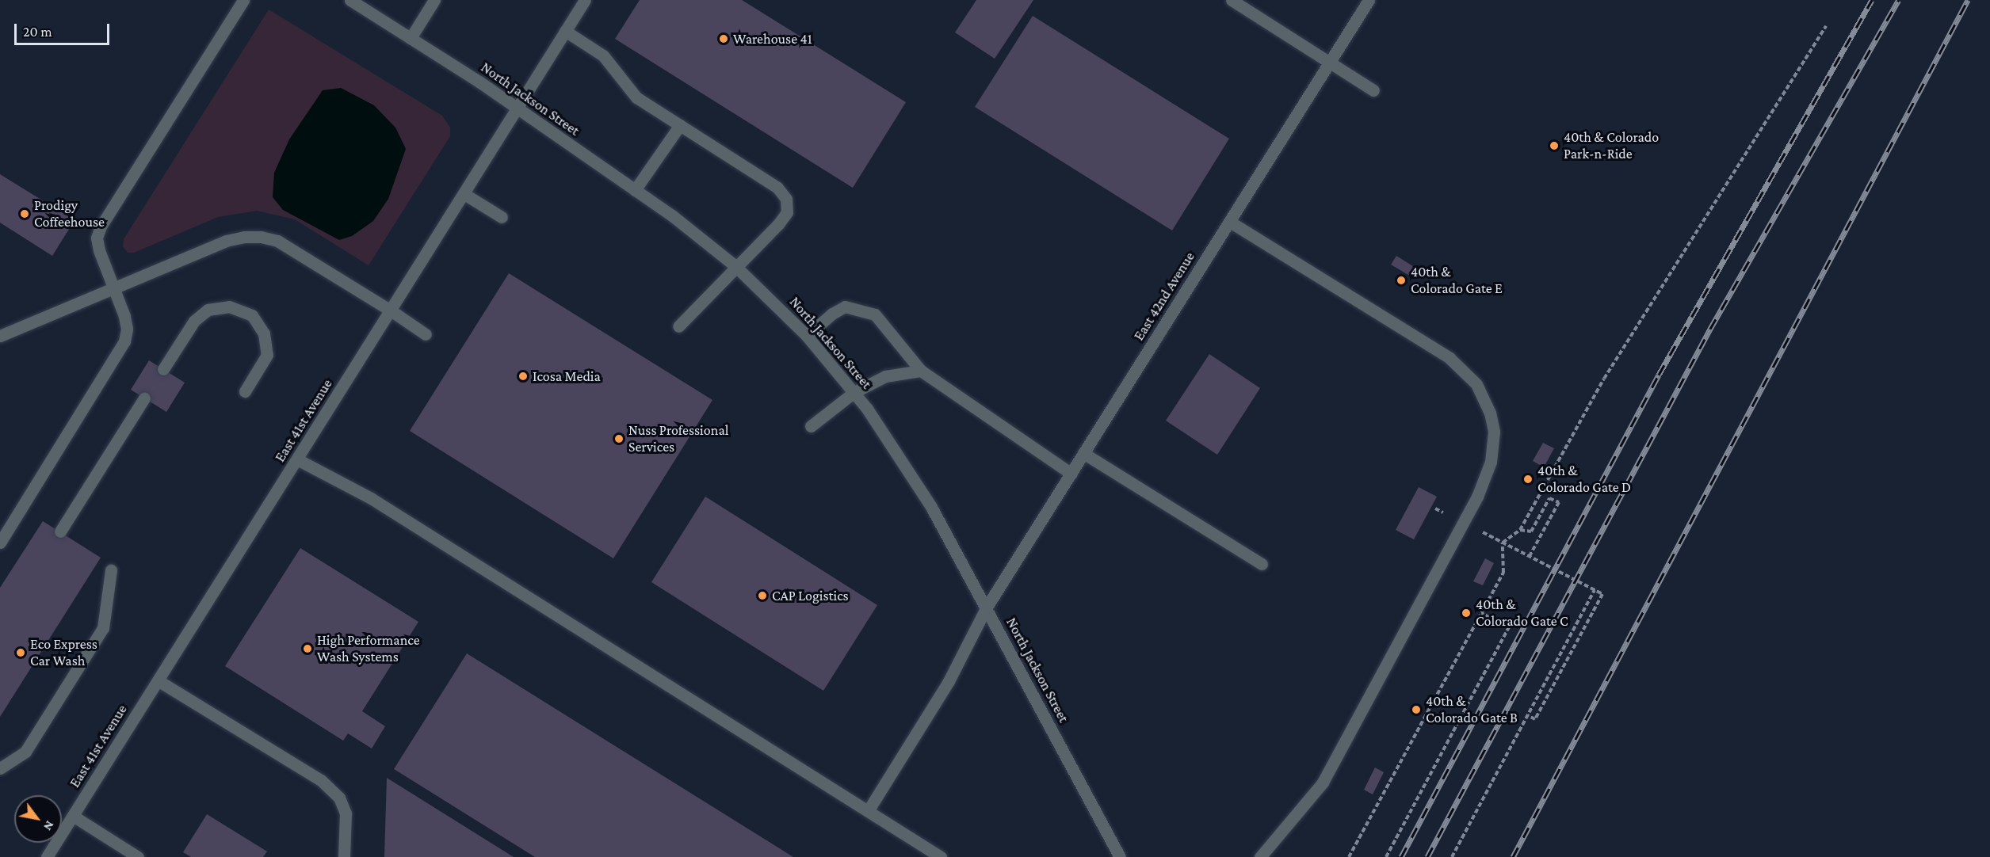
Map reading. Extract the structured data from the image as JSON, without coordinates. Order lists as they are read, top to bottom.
{
  "streets": {
    "street": ["North Jackson Street", "East 42nd Avenue", "East 41st Avenue"]
  },
  "crossings": [
    ["North Jackson Street", "East 42nd Avenue"],
    ["North Jackson Street", "East 41st Avenue"]
  ],
  "places": [
    "Warehouse 41",
    "40th & Colorado Park-n-Ride",
    "Prodigy Coffeehouse",
    "40th & Colorado Gate E",
    "Icosa Media",
    "Nuss Professional Services",
    "40th & Colorado Gate D",
    "CAP Logistics",
    "40th & Colorado Gate C",
    "High Performance Wash Systems",
    "Eco Express Car Wash",
    "40th & Colorado Gate B"
  ],
  "scale_bar": "20 m",
  "north": "bottom right"
}
